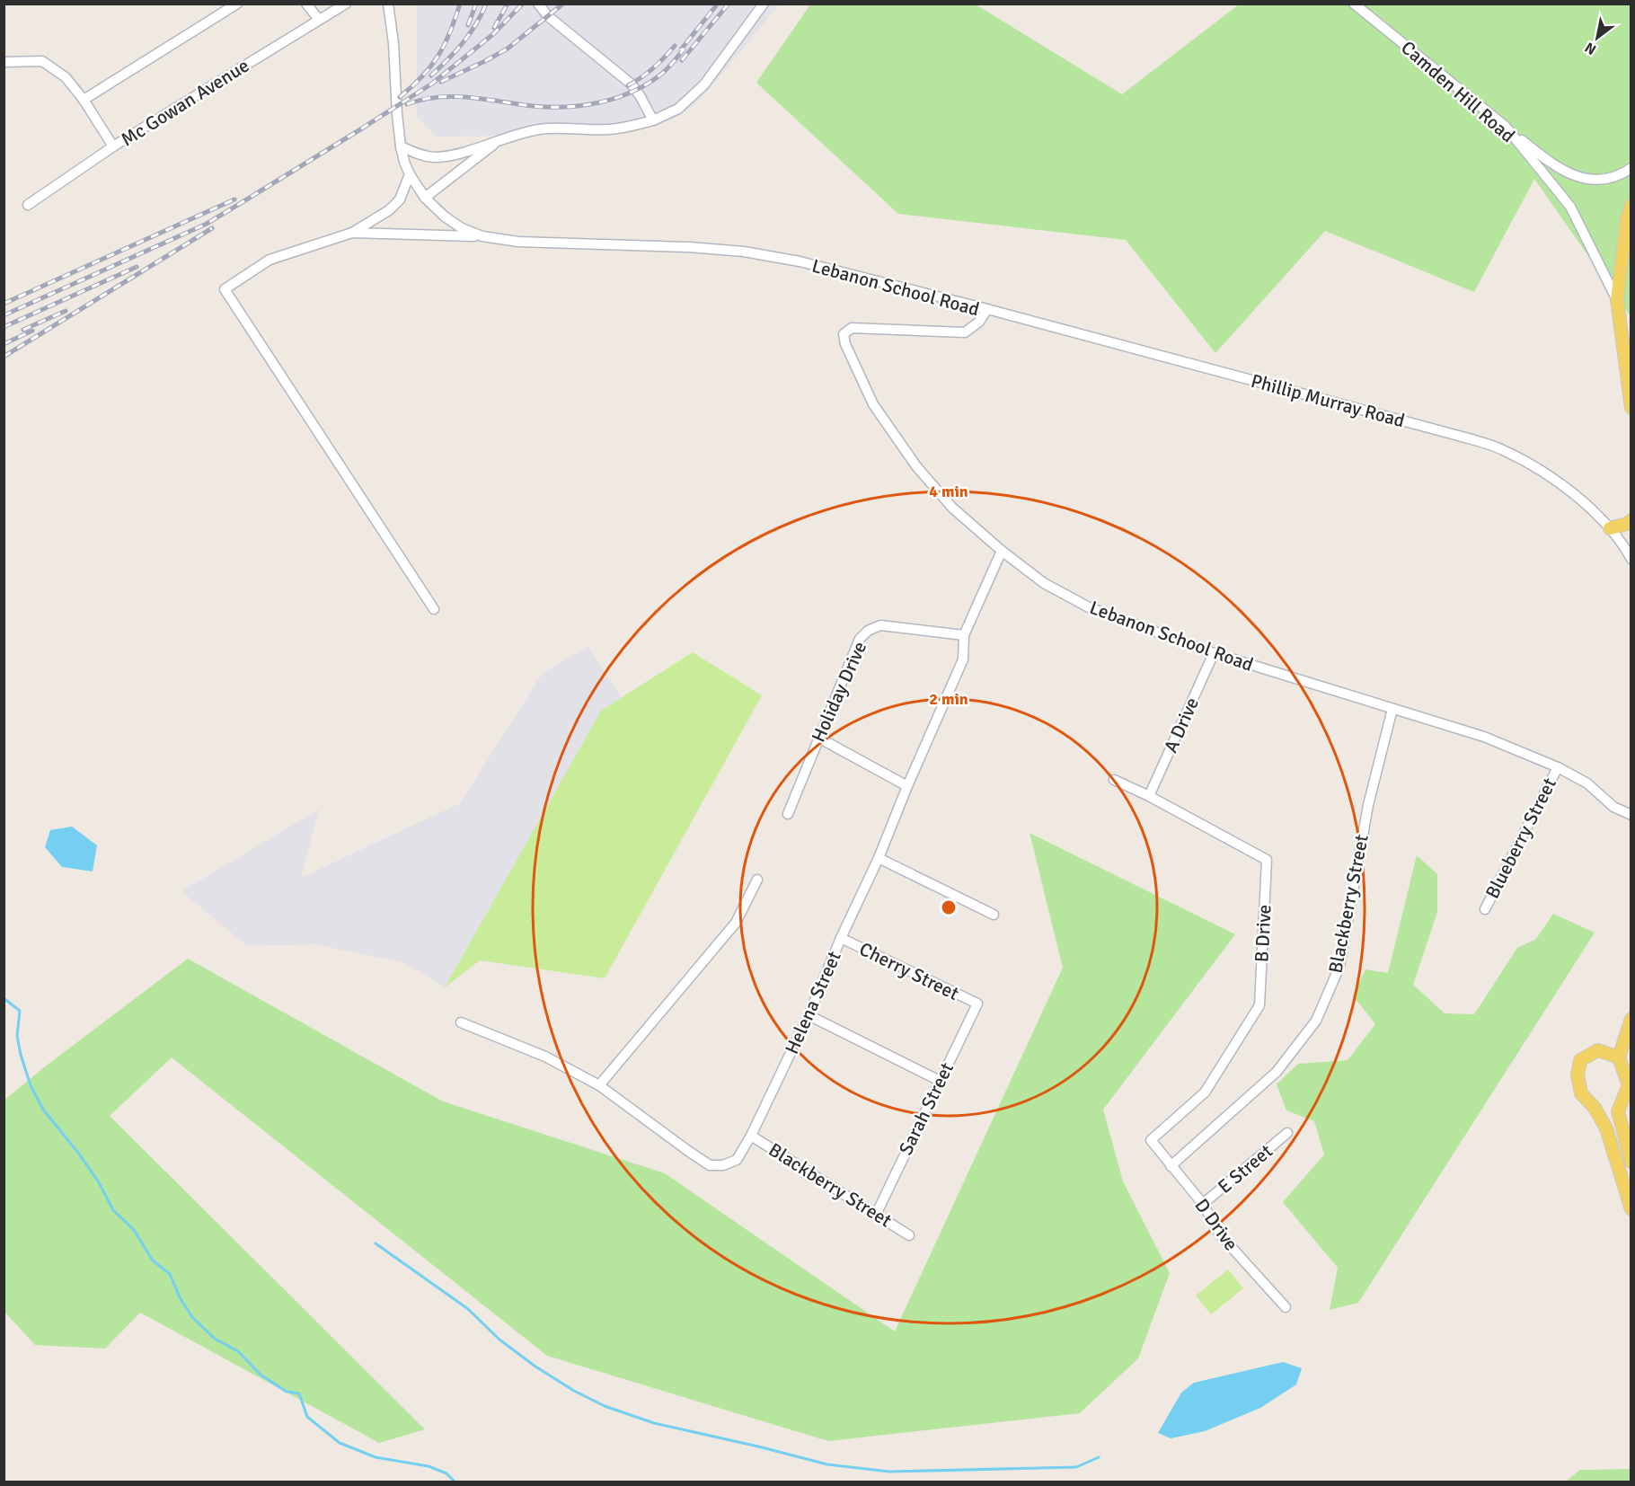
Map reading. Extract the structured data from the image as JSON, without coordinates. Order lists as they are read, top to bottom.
{
  "streets": {
    "street": [
      "Camden Hill Road",
      "Mc Gowan Avenue",
      "Lebanon School Road",
      "Phillip Murray Road",
      "Holiday Drive",
      "A Drive",
      "Blueberry Street",
      "Blackberry Street",
      "B Drive",
      "Cherry Street",
      "Helena Street",
      "Sarah Street",
      "E Street",
      "D Drive"
    ]
  },
  "crossings": [
    ["Lebanon School Road", "Phillip Murray Road"],
    ["Lebanon School Road", "A Drive"],
    ["Lebanon School Road", "Blueberry Street"],
    ["Lebanon School Road", "Blackberry Street"],
    ["Lebanon School Road", "Helena Street"],
    ["Holiday Drive", "Helena Street"],
    ["A Drive", "B Drive"],
    ["Blackberry Street", "Helena Street"],
    ["Blackberry Street", "Sarah Street"],
    ["Blackberry Street", "D Drive"],
    ["B Drive", "D Drive"],
    ["Cherry Street", "Helena Street"],
    ["Cherry Street", "Sarah Street"],
    ["E Street", "D Drive"]
  ],
  "north": "bottom left",
  "rings": ["4 min", "2 min"]
}
